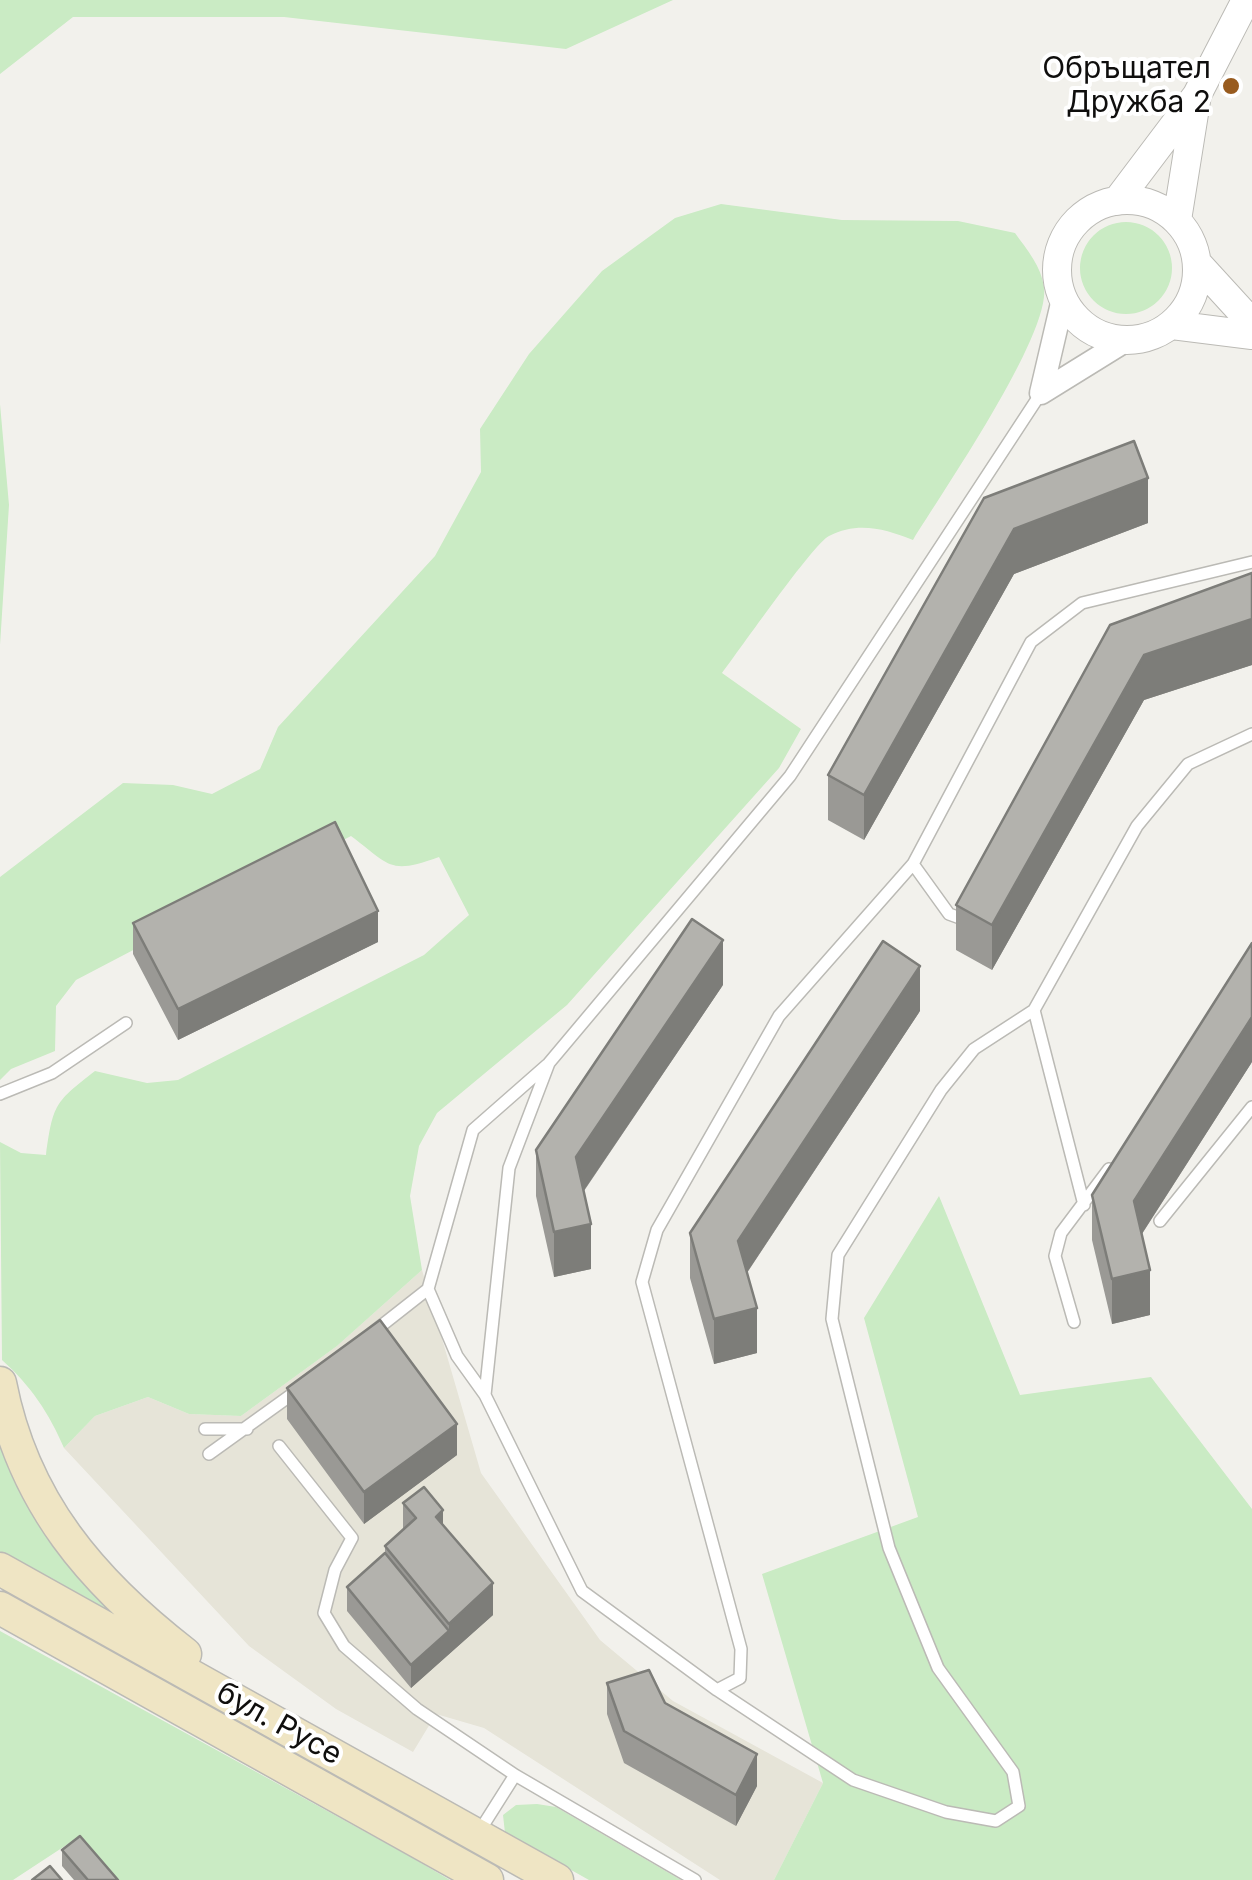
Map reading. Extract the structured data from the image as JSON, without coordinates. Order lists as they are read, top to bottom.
{
  "streets": {
    "main road": ["бул. Русе"]
  },
  "places": ["Обръщател Дружба 2"]
}
